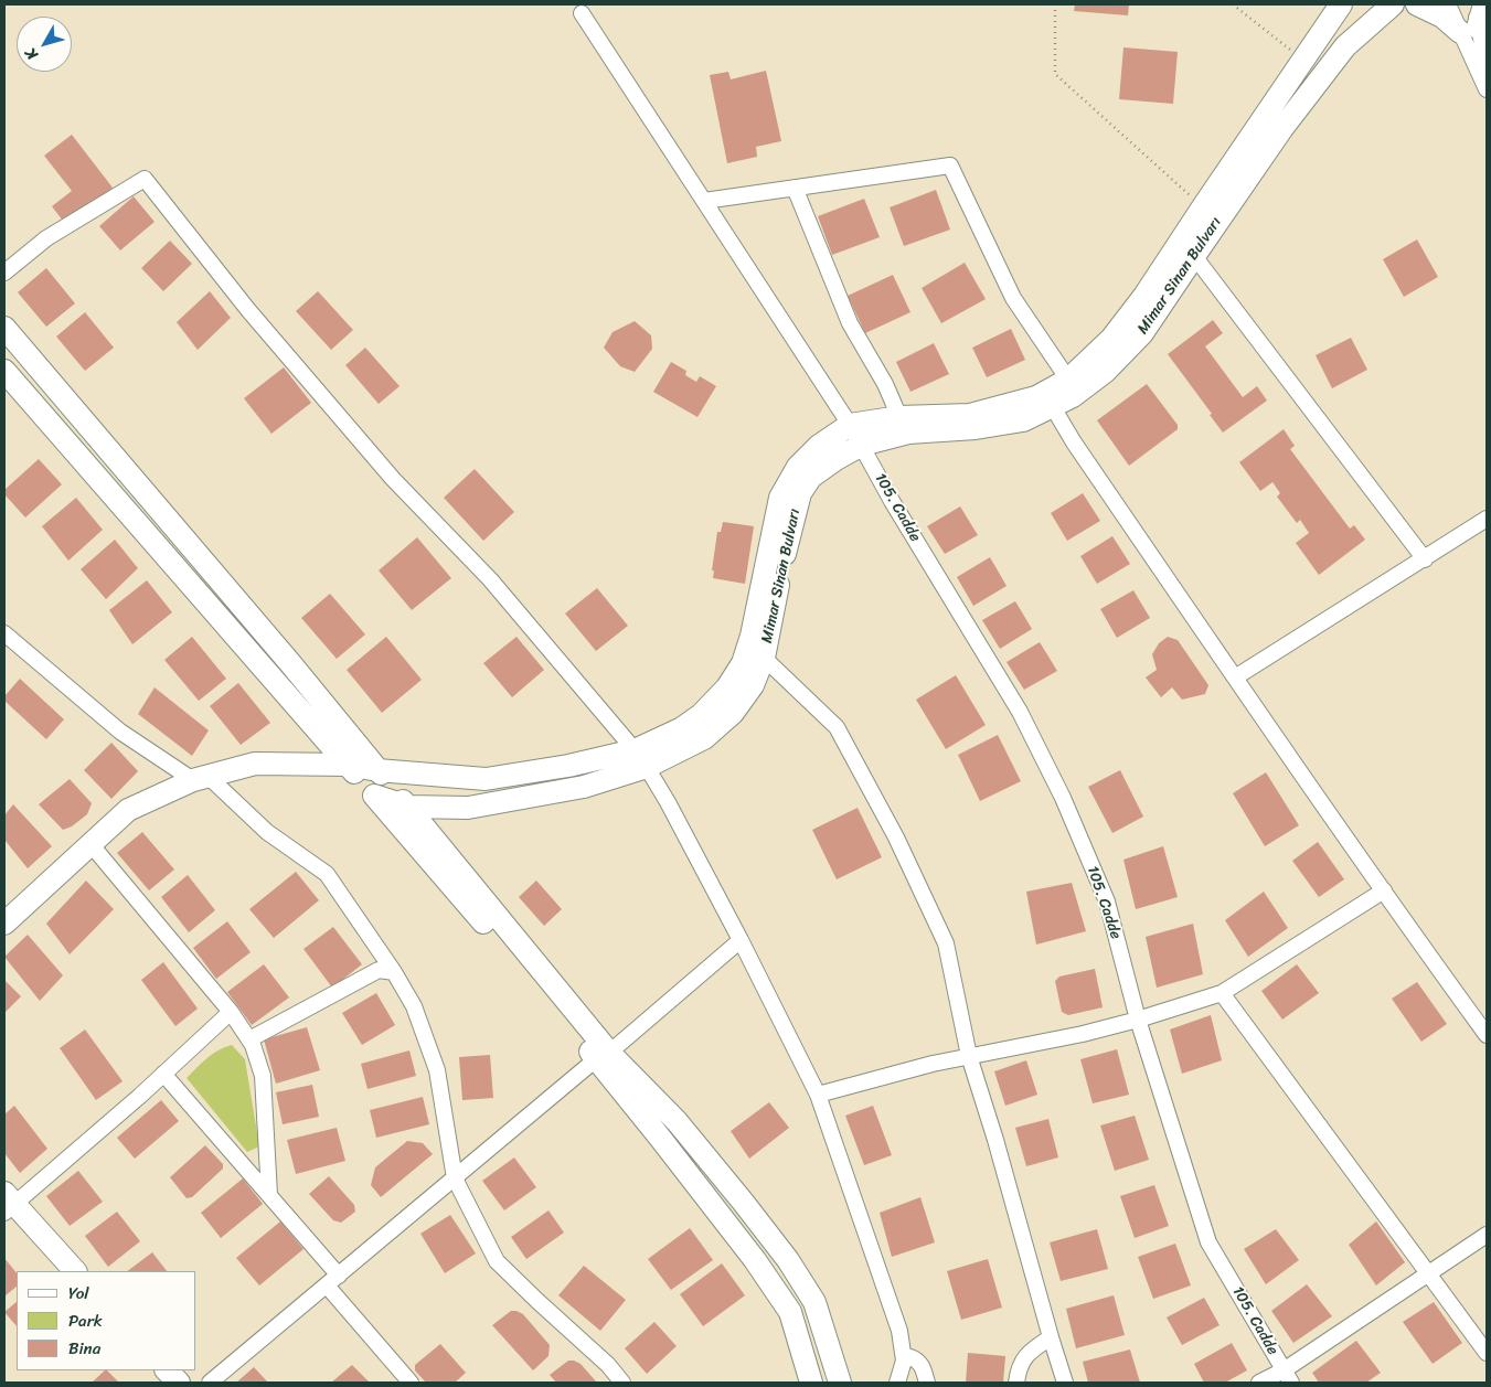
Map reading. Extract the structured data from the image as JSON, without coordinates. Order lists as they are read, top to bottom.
{
  "streets": {
    "main road": ["Mimar Sinan Bulvarı"],
    "street": ["105. Cadde"]
  },
  "crossings": [
    ["Mimar Sinan Bulvarı", "105. Cadde"]
  ],
  "legend": ["Yol", "Park", "Bina"],
  "north": "bottom left"
}
